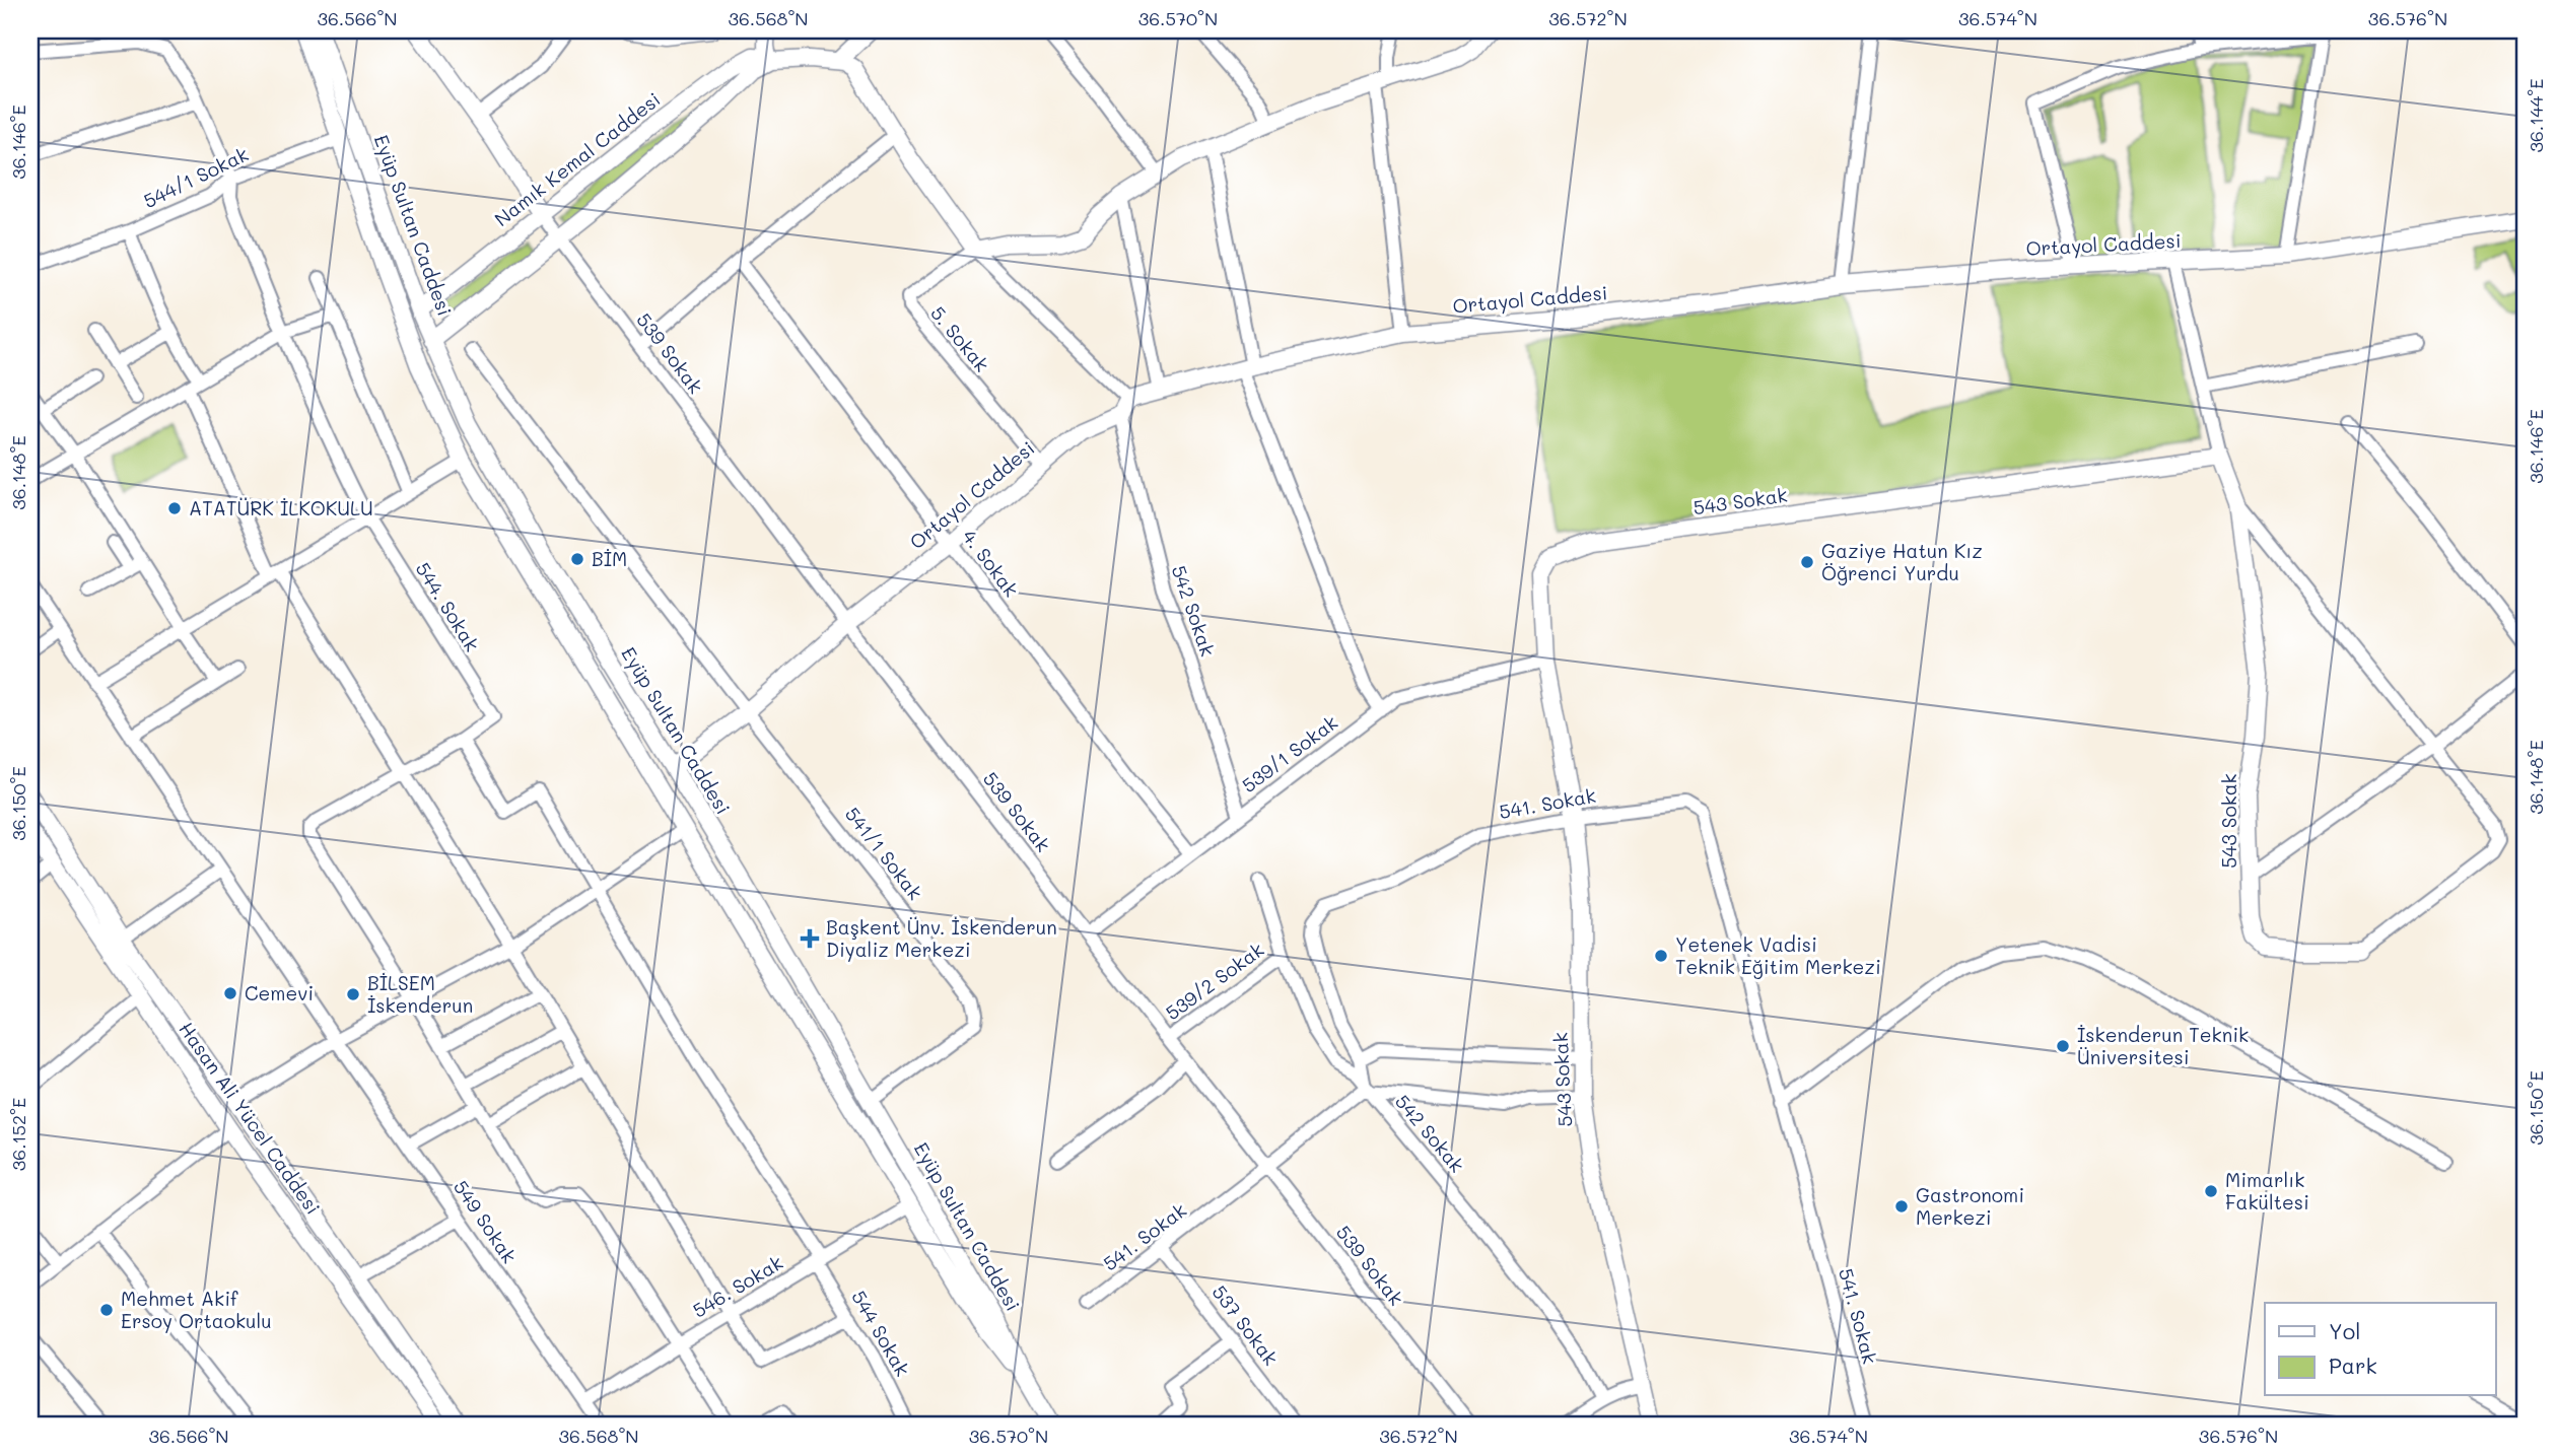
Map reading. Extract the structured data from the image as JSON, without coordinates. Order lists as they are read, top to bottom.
{
  "streets": {
    "street": [
      "Namık Kemal Caddesi",
      "544/1 Sokak",
      "Eyüp Sultan Caddesi",
      "Ortayol Caddesi",
      "5. Sokak",
      "539 Sokak",
      "543 Sokak",
      "4. Sokak",
      "544. Sokak",
      "542 Sokak",
      "539/1 Sokak",
      "541. Sokak",
      "541/1 Sokak",
      "539/2 Sokak",
      "Hasan Ali Yücel Caddesi",
      "549 Sokak",
      "546. Sokak",
      "537 Sokak",
      "544 Sokak"
    ]
  },
  "crossings": [
    ["Namık Kemal Caddesi", "Eyüp Sultan Caddesi"],
    ["Namık Kemal Caddesi", "539 Sokak"],
    ["544/1 Sokak", "544. Sokak"],
    ["Eyüp Sultan Caddesi", "Ortayol Caddesi"],
    ["Eyüp Sultan Caddesi", "541/1 Sokak"],
    ["Ortayol Caddesi", "5. Sokak"],
    ["Ortayol Caddesi", "539 Sokak"],
    ["Ortayol Caddesi", "4. Sokak"],
    ["Ortayol Caddesi", "542 Sokak"],
    ["Ortayol Caddesi", "541/1 Sokak"],
    ["539 Sokak", "539/1 Sokak"],
    ["539 Sokak", "541. Sokak"],
    ["539 Sokak", "539/2 Sokak"],
    ["543 Sokak", "539/1 Sokak"],
    ["543 Sokak", "541. Sokak"],
    ["4. Sokak", "539/1 Sokak"],
    ["542 Sokak", "539/1 Sokak"],
    ["542 Sokak", "541. Sokak"],
    ["542 Sokak", "539/2 Sokak"],
    ["541. Sokak", "537 Sokak"],
    ["549 Sokak", "546. Sokak"],
    ["546. Sokak", "544 Sokak"]
  ],
  "places": {
    "other": [
      "ATATÜRK İLKOKULU",
      "BİM",
      "Gaziye Hatun Kız Öğrenci Yurdu",
      "Yetenek Vadisi Teknik Eğitim Merkezi",
      "Cemevi",
      "BİLSEM İskenderun",
      "İskenderun Teknik Üniversitesi",
      "Mimarlık Fakültesi",
      "Gastronomi Merkezi",
      "Mehmet Akif Ersoy Ortaokulu"
    ],
    "health": ["Başkent Ünv. İskenderun Diyaliz Merkezi"]
  },
  "legend": ["Yol", "Park"],
  "coordinates": [
    "36.566°N",
    "36.568°N",
    "36.570°N",
    "36.572°N",
    "36.574°N",
    "36.576°N",
    "36.144°E",
    "36.146°E",
    "36.148°E",
    "36.150°E",
    "36.152°E"
  ]
}
